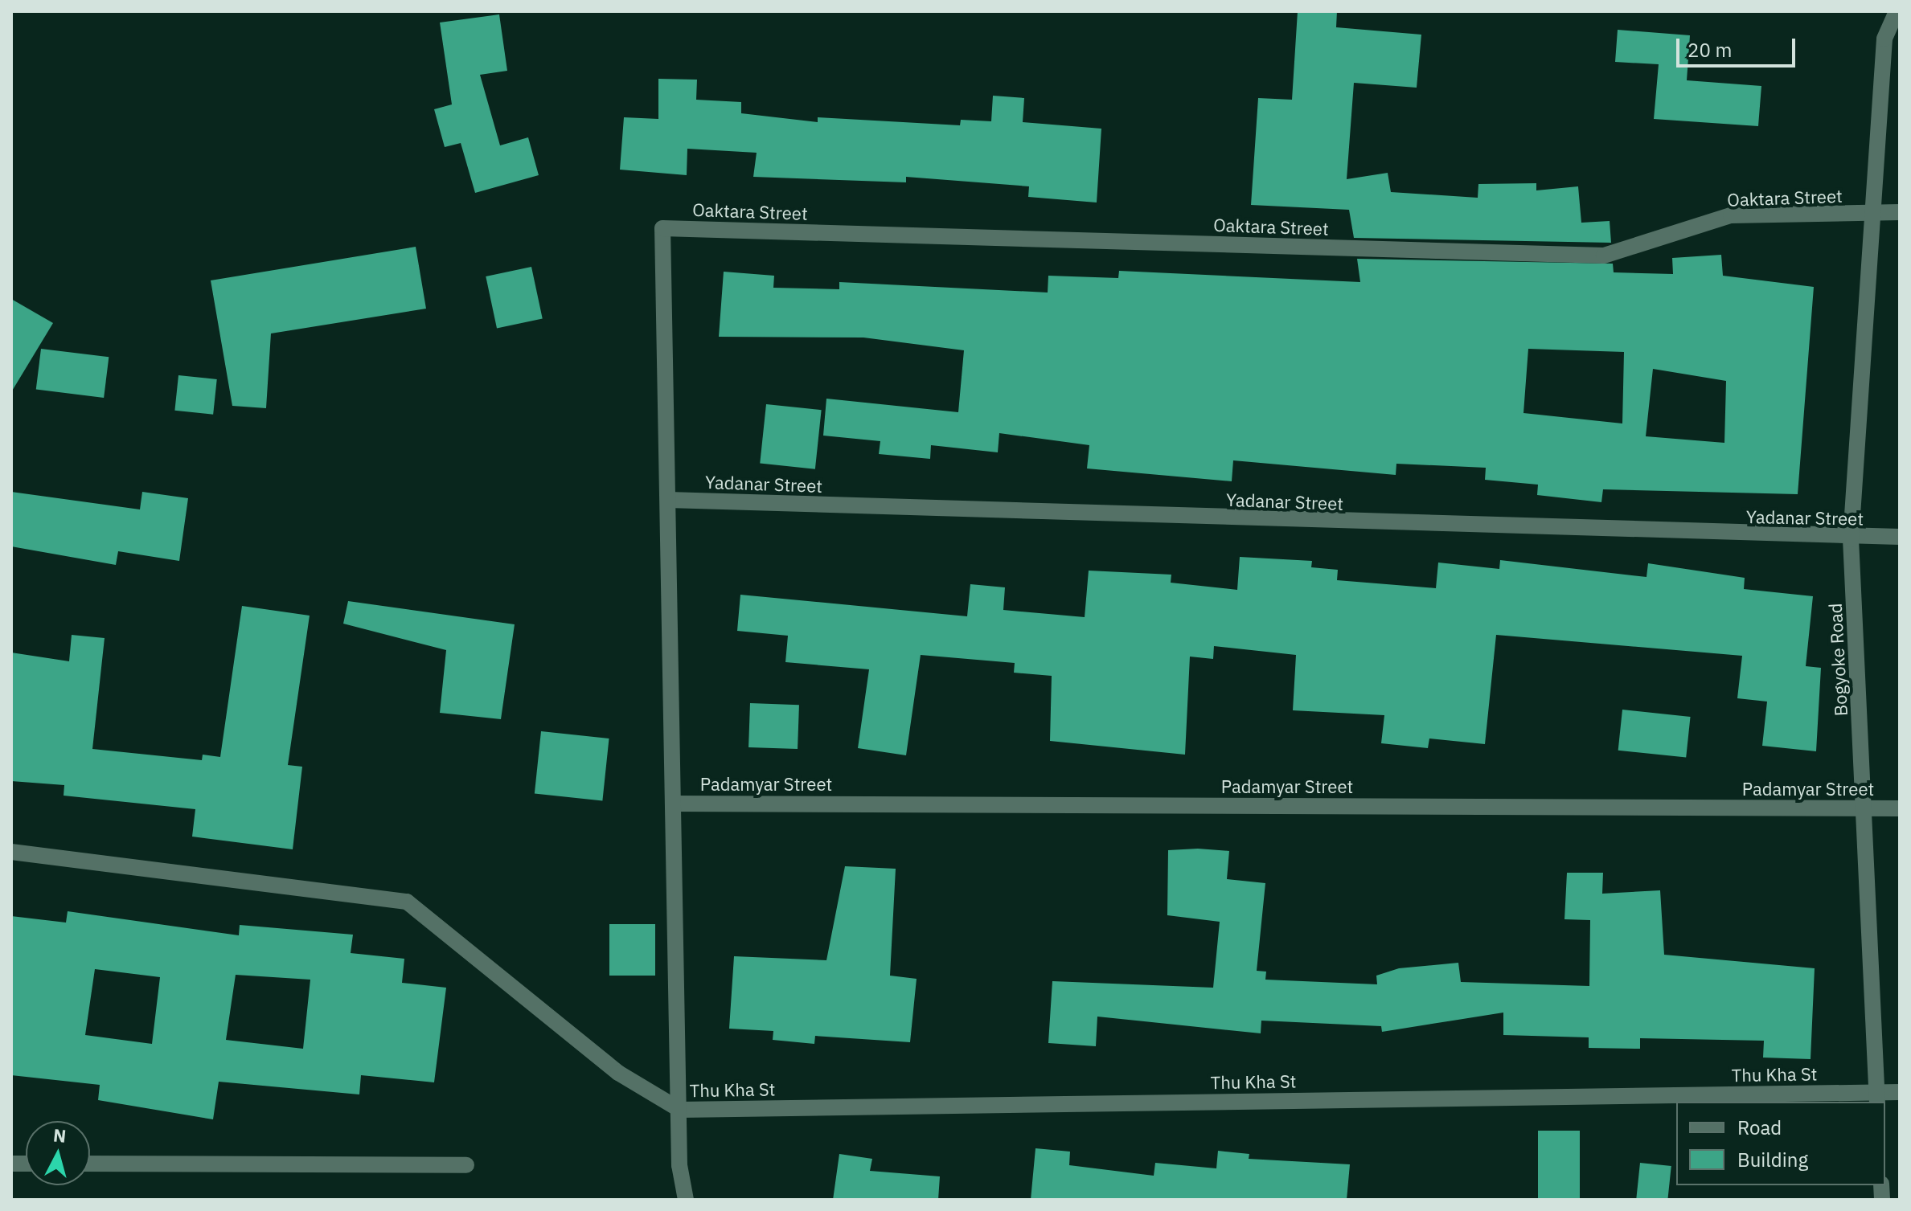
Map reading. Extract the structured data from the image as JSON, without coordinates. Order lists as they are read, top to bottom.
{
  "streets": {
    "street": [
      "Oaktara Street",
      "Yadanar Street",
      "Bogyoke Road",
      "Padamyar Street",
      "Thu Kha St"
    ]
  },
  "crossings": [
    ["Oaktara Street", "Yadanar Street"],
    ["Oaktara Street", "Bogyoke Road"],
    ["Yadanar Street", "Bogyoke Road"],
    ["Bogyoke Road", "Padamyar Street"],
    ["Bogyoke Road", "Thu Kha St"]
  ],
  "legend": ["Road", "Building"],
  "scale_bar": "20 m",
  "north": "top"
}
